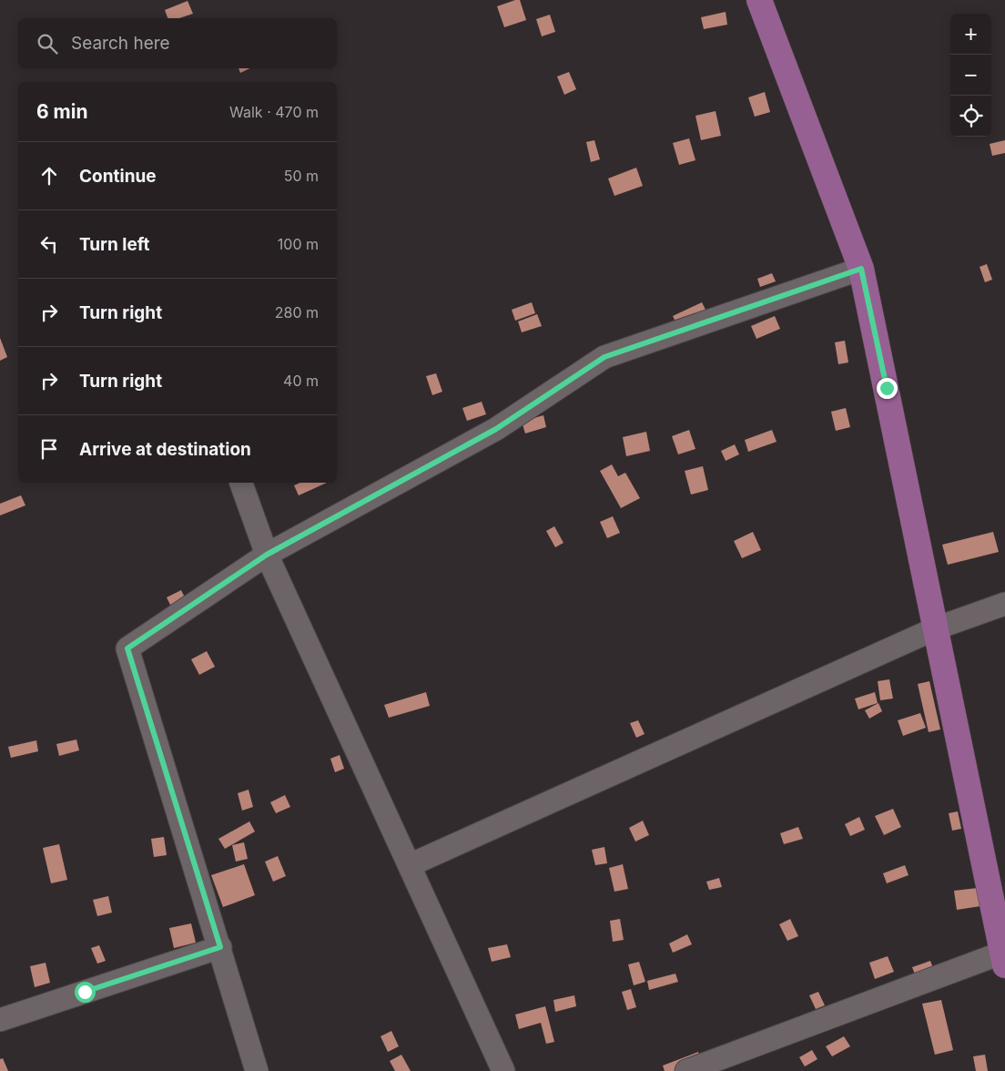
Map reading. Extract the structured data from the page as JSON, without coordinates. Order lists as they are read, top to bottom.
{
  "page": {
    "map_buttons": ["+", "−"],
    "search": "Search here",
    "heading": ["6 min", "Walk · 470 m"],
    "list": [
      ["Continue", "50 m"],
      ["Turn left", "100 m"],
      ["Turn right", "280 m"],
      ["Turn right", "40 m"],
      "Arrive at destination"
    ]
  }
}
